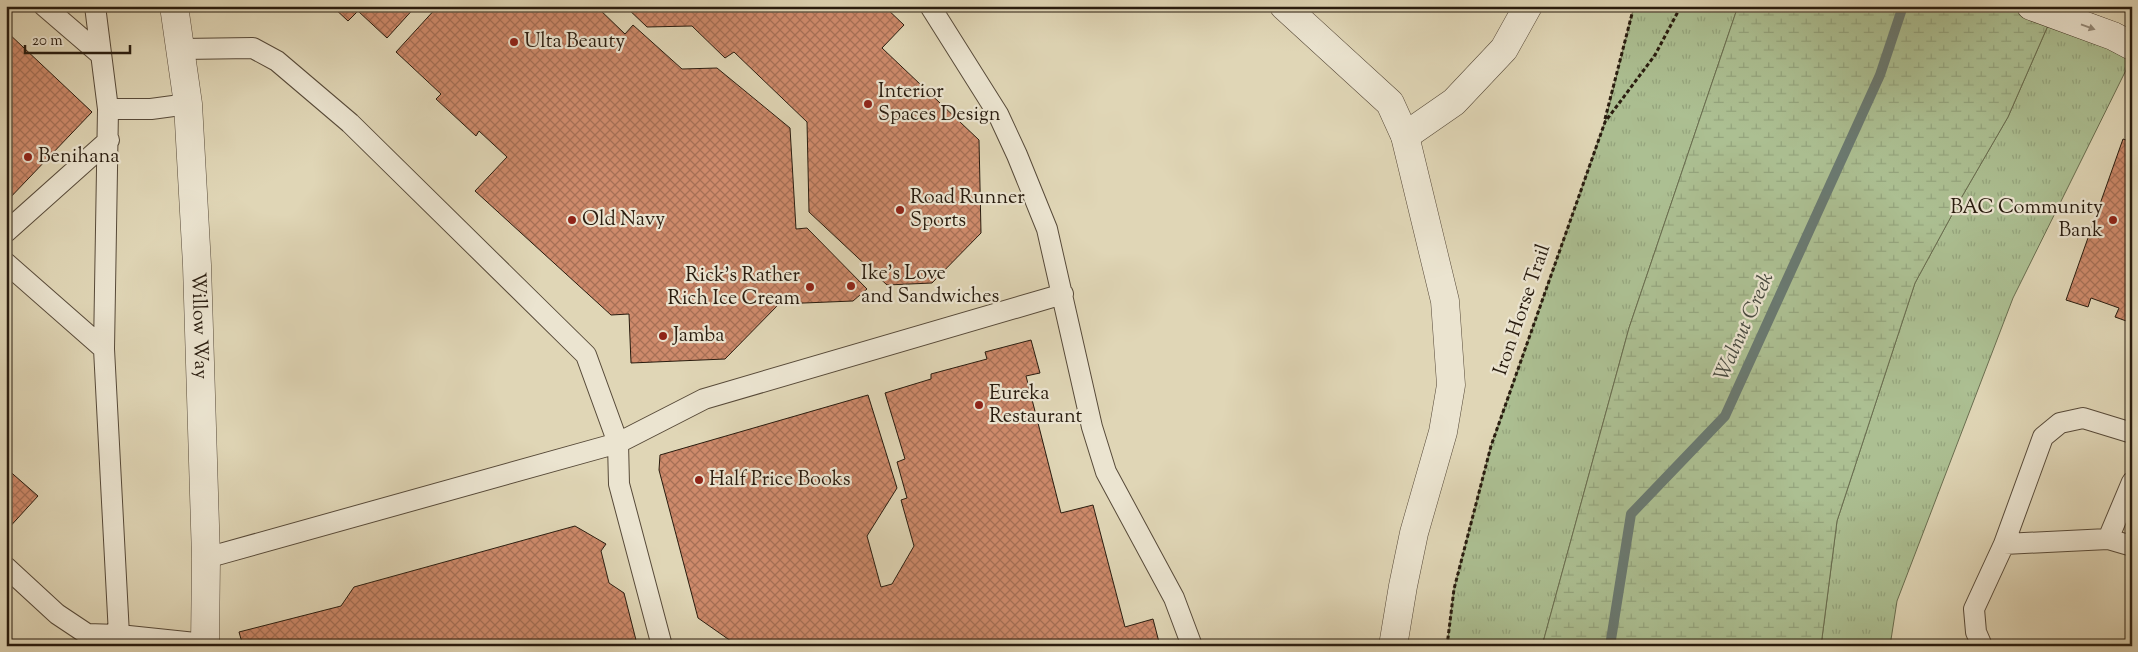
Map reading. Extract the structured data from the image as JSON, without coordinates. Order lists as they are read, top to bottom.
{
  "streets": {
    "street": ["Willow Way"],
    "path": ["Iron Horse Trail"]
  },
  "water": ["Walnut Creek"],
  "places": [
    "Ulta Beauty",
    "Interior Spaces Design",
    "Benihana",
    "Road Runner Sports",
    "Old Navy",
    "BAC Community Bank",
    "Ike's Love and Sandwiches",
    "Rick's Rather Rich Ice Cream",
    "Jamba",
    "Eureka Restaurant",
    "Half Price Books"
  ],
  "scale_bar": "20 m"
}
